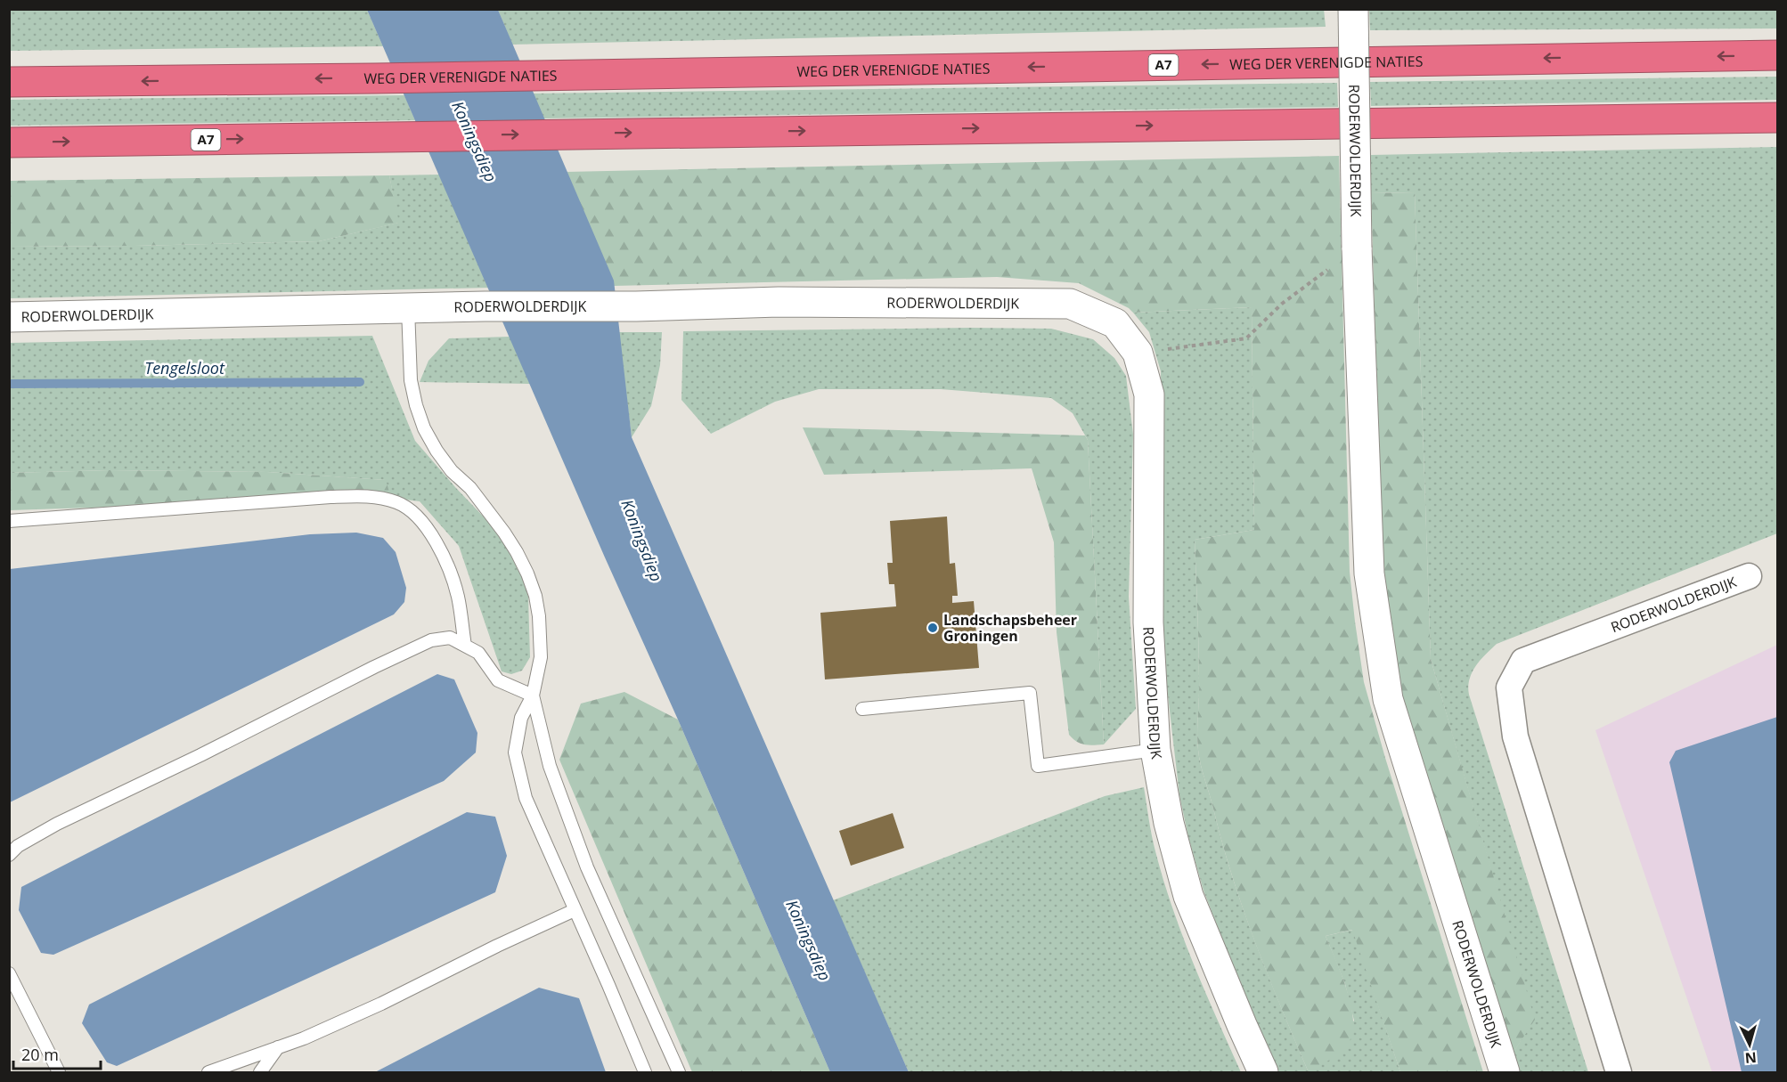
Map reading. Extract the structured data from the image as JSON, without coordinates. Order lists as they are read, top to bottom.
{
  "streets": {
    "highway": ["WEG DER VERENIGDE NATIES", "A7"],
    "street": ["RODERWOLDERDIJK"]
  },
  "water": ["Koningsdiep", "Tengelsloot"],
  "places": ["Landschapsbeheer Groningen"],
  "scale_bar": "20 m",
  "north": "bottom"
}
